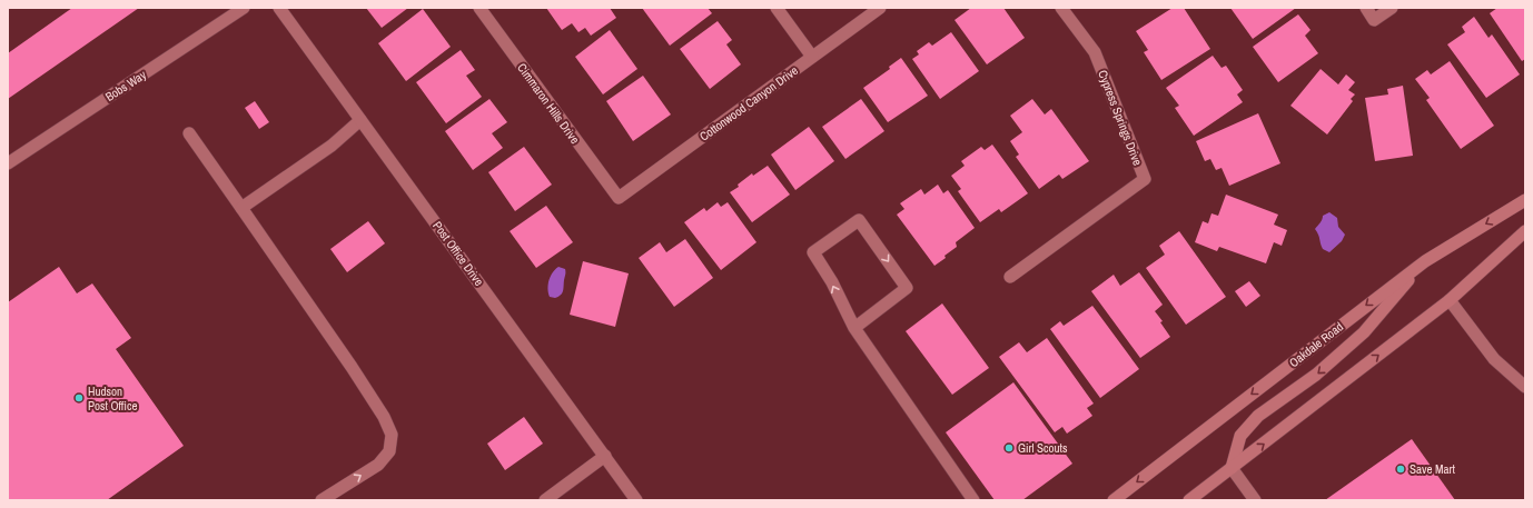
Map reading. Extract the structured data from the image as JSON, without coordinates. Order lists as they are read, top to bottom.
{
  "streets": {
    "main road": ["Oakdale Road"],
    "street": [
      "Bobs Way",
      "Cimmaron Hills Drive",
      "Cottonwood Canyon Drive",
      "Cypress Springs Drive",
      "Post Office Drive"
    ]
  },
  "crossings": [
    ["Cimmaron Hills Drive", "Cottonwood Canyon Drive"]
  ],
  "places": ["Hudson Post Office", "Girl Scouts", "Save Mart"]
}
